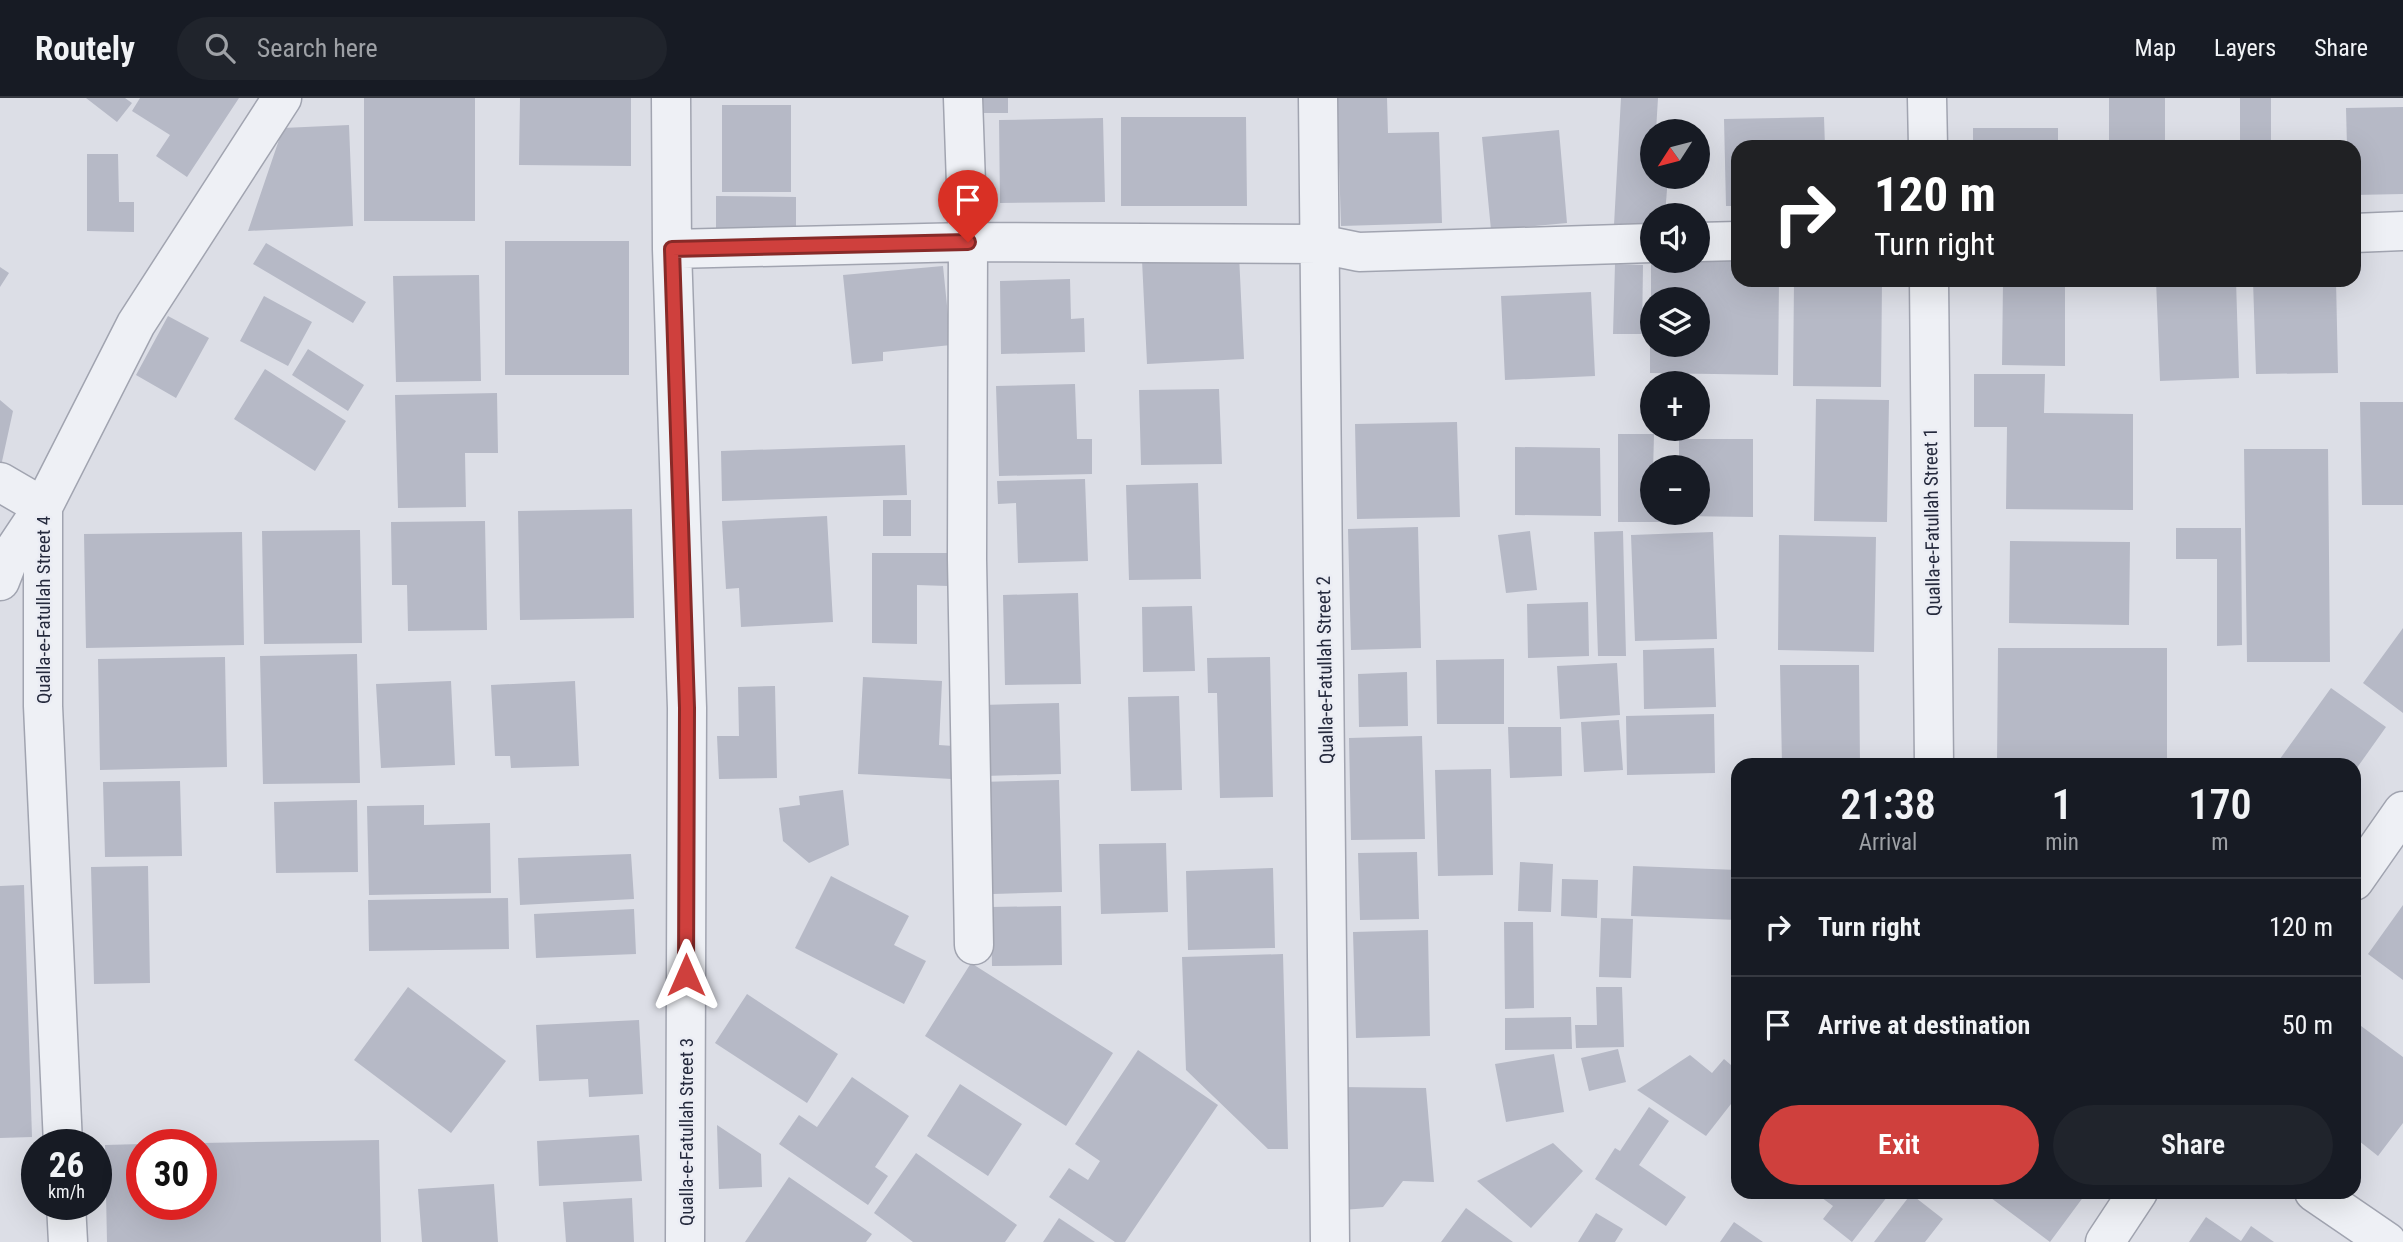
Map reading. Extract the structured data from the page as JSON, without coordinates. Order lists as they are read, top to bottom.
{
  "streets": {
    "street": [
      "Qualla-e-Fatullah Street 1",
      "Qualla-e-Fatullah Street 4",
      "Qualla-e-Fatullah Street 2",
      "Qualla-e-Fatullah Street 3"
    ]
  },
  "north": "bottom left",
  "page": {
    "header": "Routely",
    "search": "Search here",
    "nav": ["Map", "Layers", "Share"],
    "map_buttons": ["+", "−"],
    "turn": ["120 m", "Turn right"],
    "eta": [
      "21:38",
      "Arrival",
      "1",
      "min",
      "170",
      "m"
    ],
    "list": [
      {
        "name": "Turn right",
        "value": "120 m"
      },
      {
        "name": "Arrive at destination",
        "value": "50 m"
      }
    ],
    "buttons": ["Exit", "Share"],
    "speed": "26 km/h",
    "limit": "30"
  }
}
